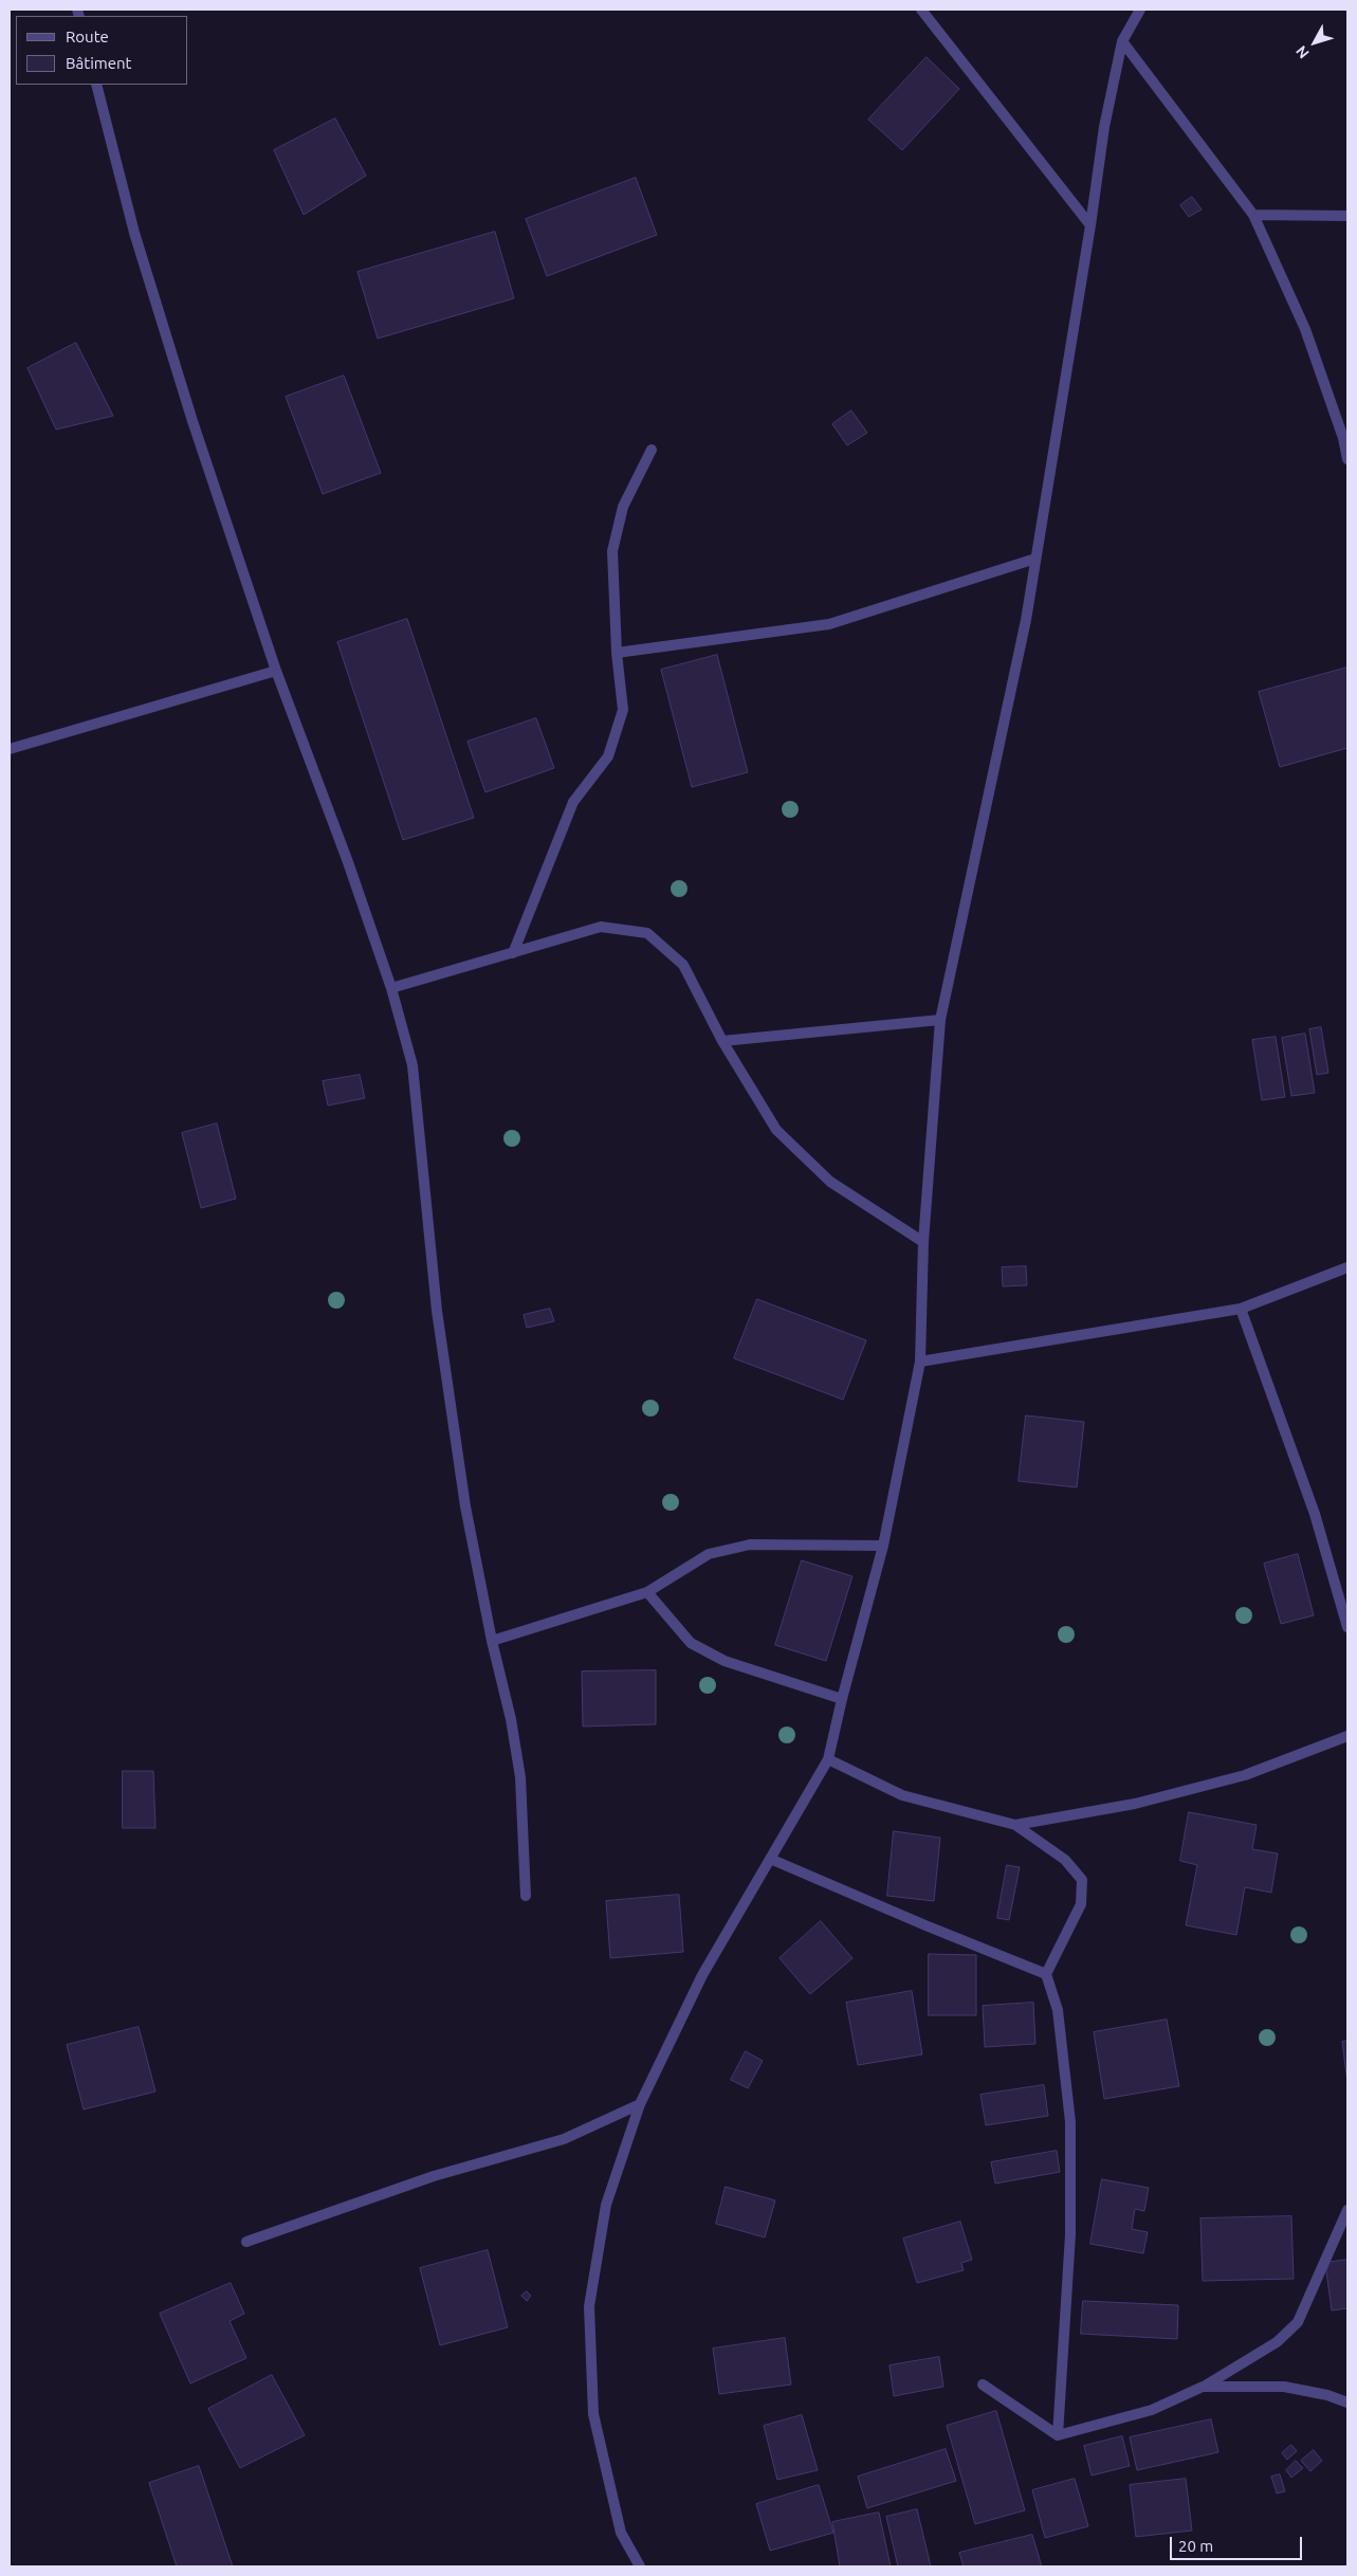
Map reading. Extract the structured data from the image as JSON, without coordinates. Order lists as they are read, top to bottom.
{
  "legend": ["Route", "Bâtiment"],
  "scale_bar": "20 m",
  "north": "bottom left"
}
